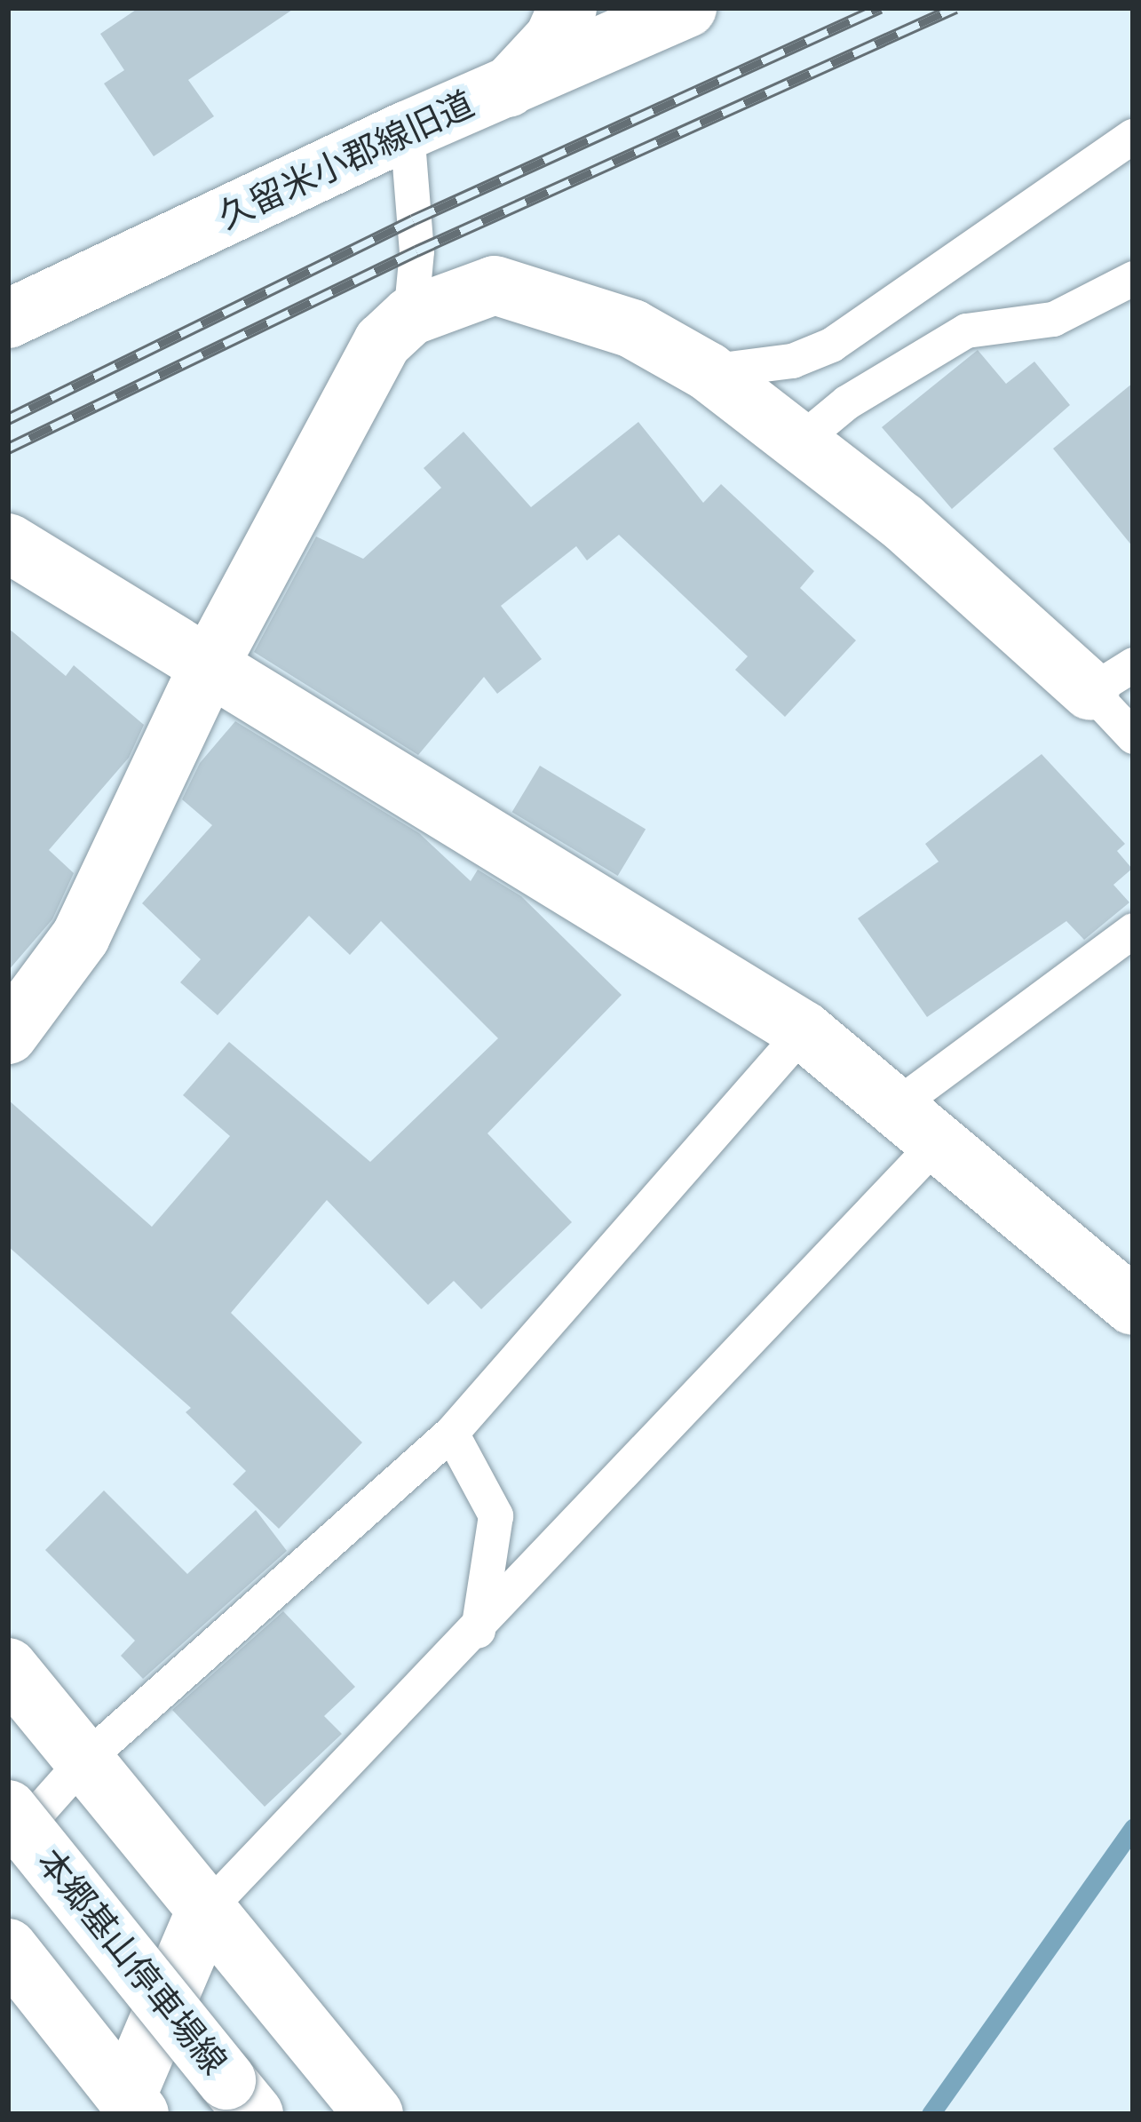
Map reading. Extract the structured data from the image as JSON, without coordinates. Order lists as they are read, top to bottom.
{
  "streets": {
    "street": ["久留米小郡線旧道", "本郷基山停車場線"]
  }
}
